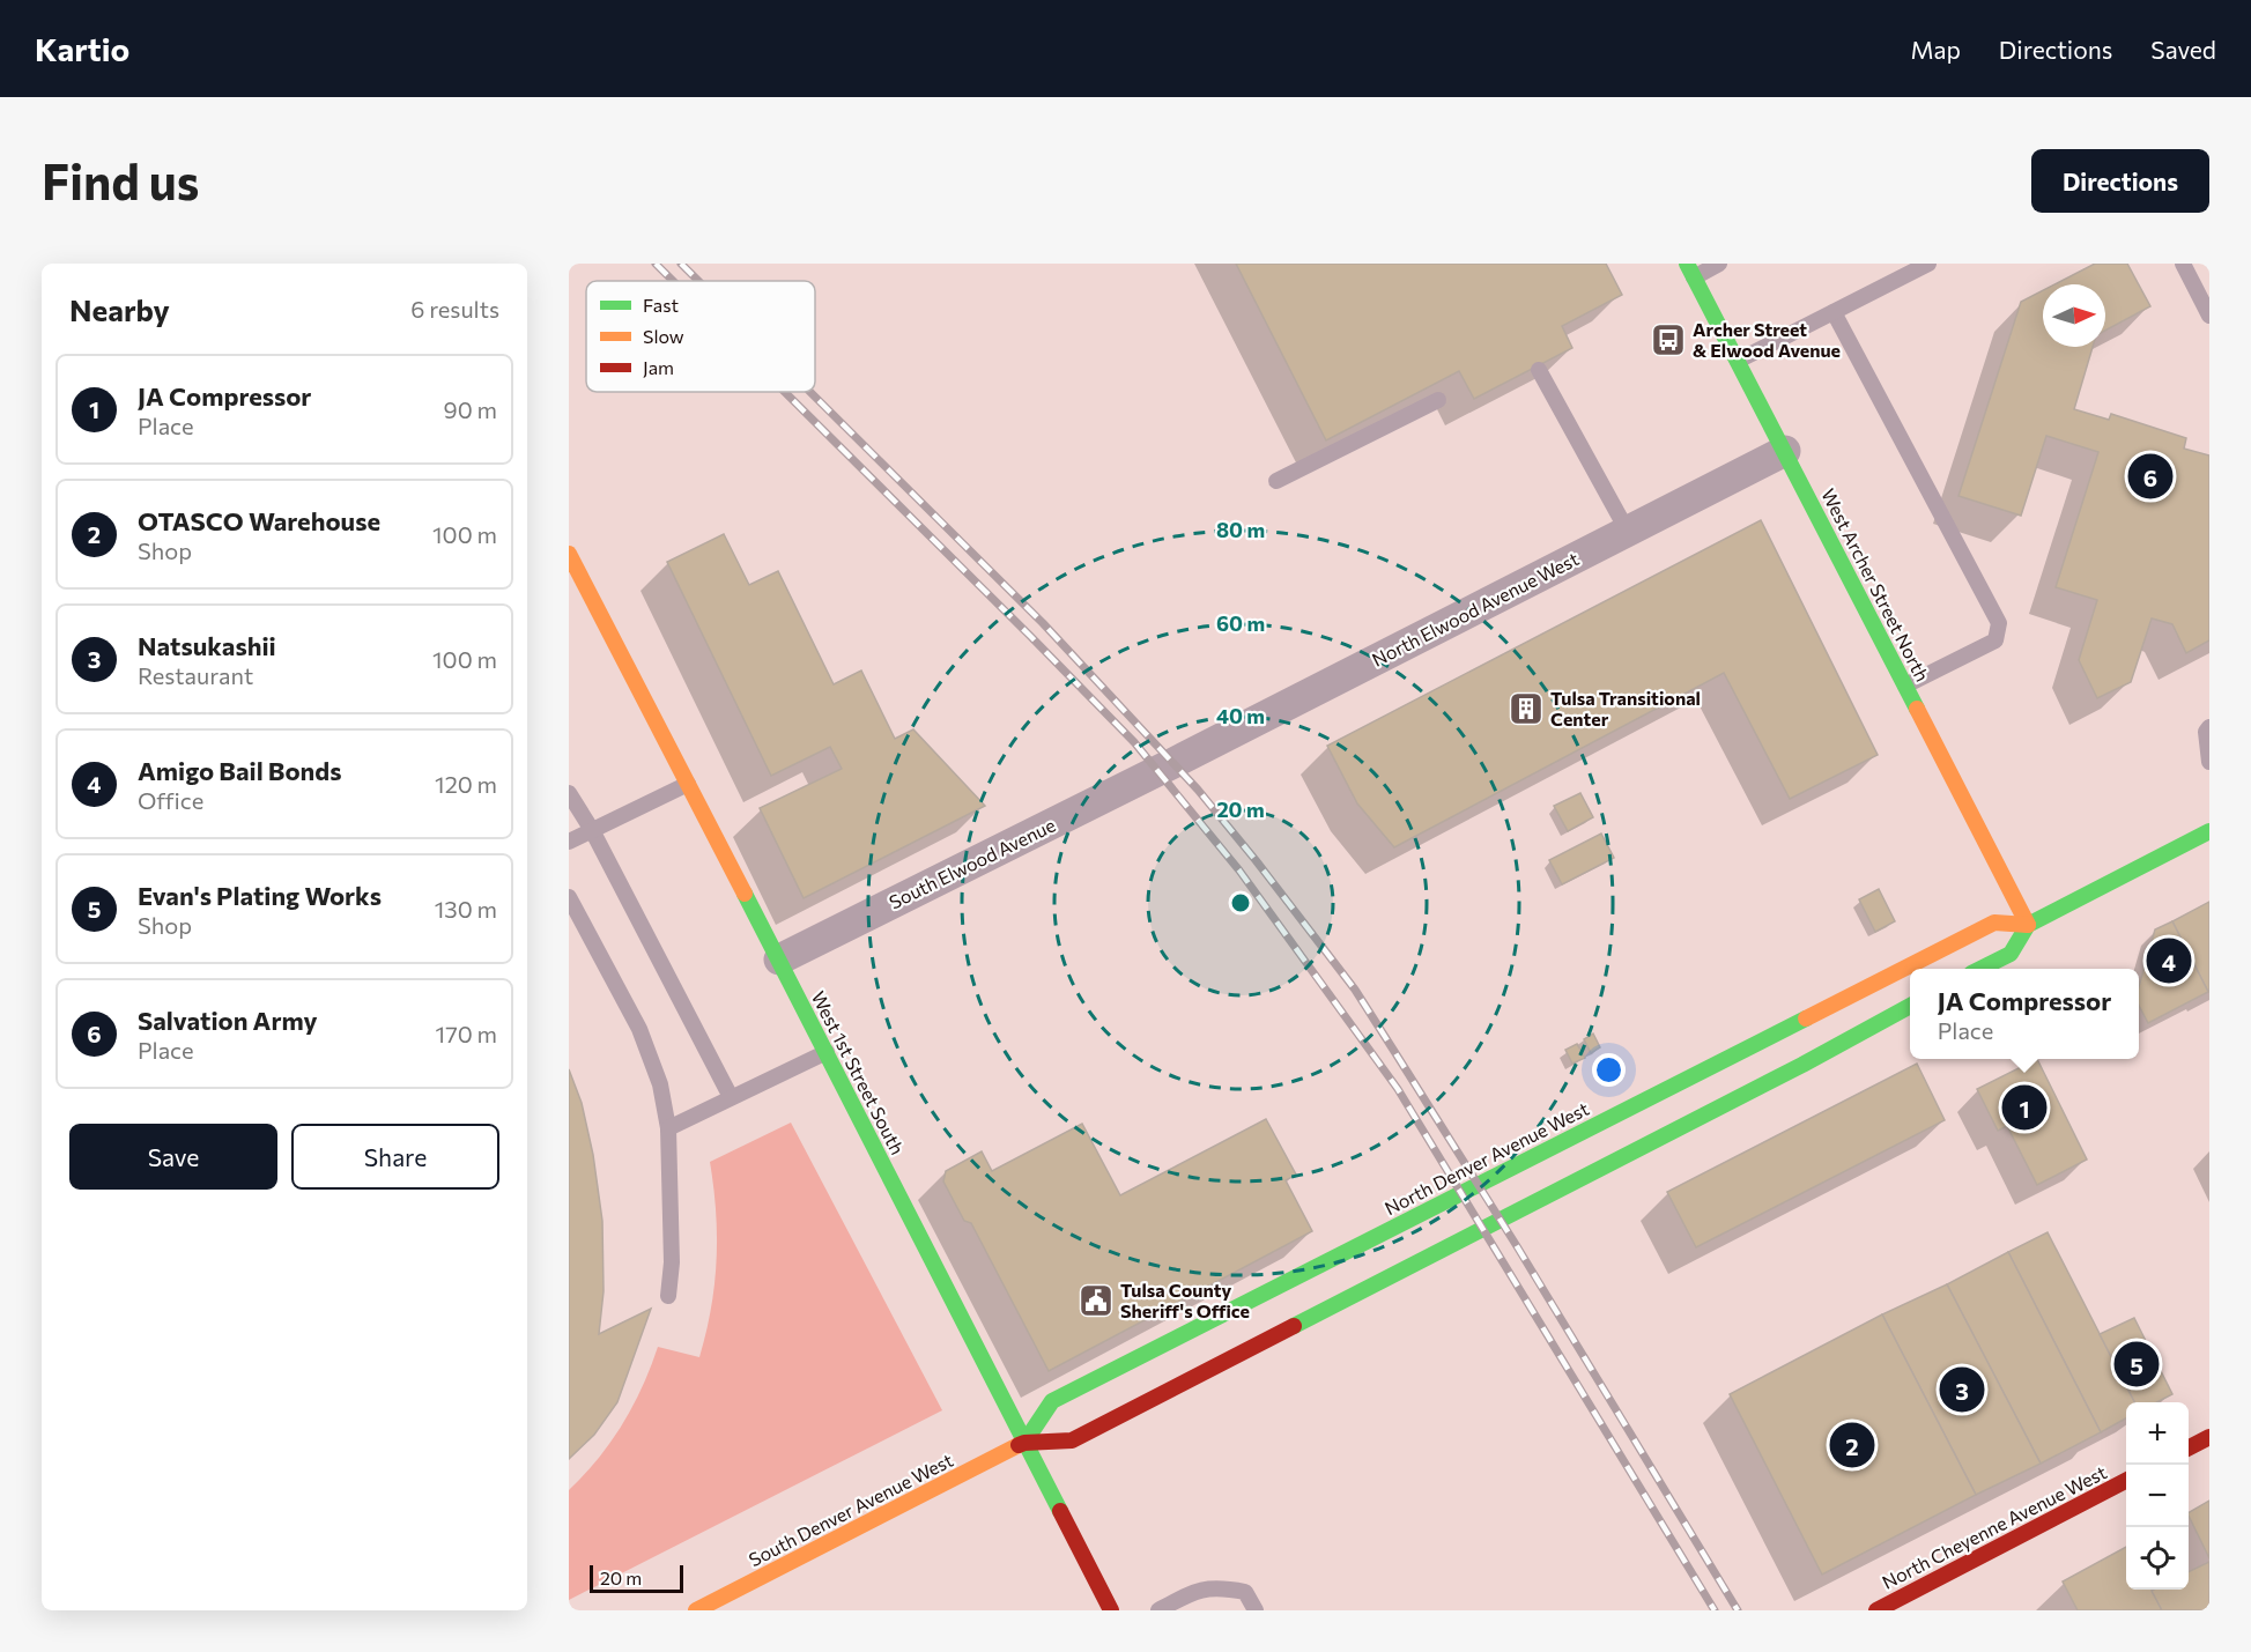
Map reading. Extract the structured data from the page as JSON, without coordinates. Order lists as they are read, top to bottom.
{
  "streets": {
    "main road": [
      "West Archer Street North",
      "West 1st Street South",
      "North Denver Avenue West",
      "South Denver Avenue West",
      "North Cheyenne Avenue West"
    ],
    "street": ["North Elwood Avenue West", "South Elwood Avenue"]
  },
  "crossings": [
    ["West Archer Street North", "North Elwood Avenue West"],
    ["West Archer Street North", "North Denver Avenue West"],
    ["North Elwood Avenue West", "South Elwood Avenue"],
    ["South Elwood Avenue", "West 1st Street South"],
    ["West 1st Street South", "South Denver Avenue West"],
    ["North Denver Avenue West", "South Denver Avenue West"]
  ],
  "places": {
    "bus stop": ["Archer Street & Elwood Avenue"],
    "building": ["Tulsa Transitional Center"],
    "public building": ["Tulsa County Sheriff's Office"]
  },
  "legend": ["Fast", "Slow", "Jam"],
  "scale_bar": "20 m",
  "north": "right",
  "page": {
    "header": "Kartio",
    "nav": ["Map", "Directions", "Saved"],
    "buttons": [
      "Directions",
      ["Save", "Share"]
    ],
    "title": "Find us",
    "heading": ["Nearby", "6 results"],
    "list": [
      {
        "mark": "1",
        "name": "JA Compressor",
        "note": "Place",
        "value": "90 m"
      },
      {
        "mark": "2",
        "name": "OTASCO Warehouse",
        "note": "Shop",
        "value": "100 m"
      },
      {
        "mark": "3",
        "name": "Natsukashii",
        "note": "Restaurant",
        "value": "100 m"
      },
      {
        "mark": "4",
        "name": "Amigo Bail Bonds",
        "note": "Office",
        "value": "120 m"
      },
      {
        "mark": "5",
        "name": "Evan's Plating Works",
        "note": "Shop",
        "value": "130 m"
      },
      {
        "mark": "6",
        "name": "Salvation Army",
        "note": "Place",
        "value": "170 m"
      }
    ],
    "pins": [
      "6",
      "4",
      "1",
      "5",
      "3",
      "2"
    ],
    "popup": ["JA Compressor", "Place"],
    "map_buttons": ["+", "−"],
    "scale": "20 m"
  },
  "rings": [
    "80 m",
    "60 m",
    "40 m",
    "20 m"
  ]
}
